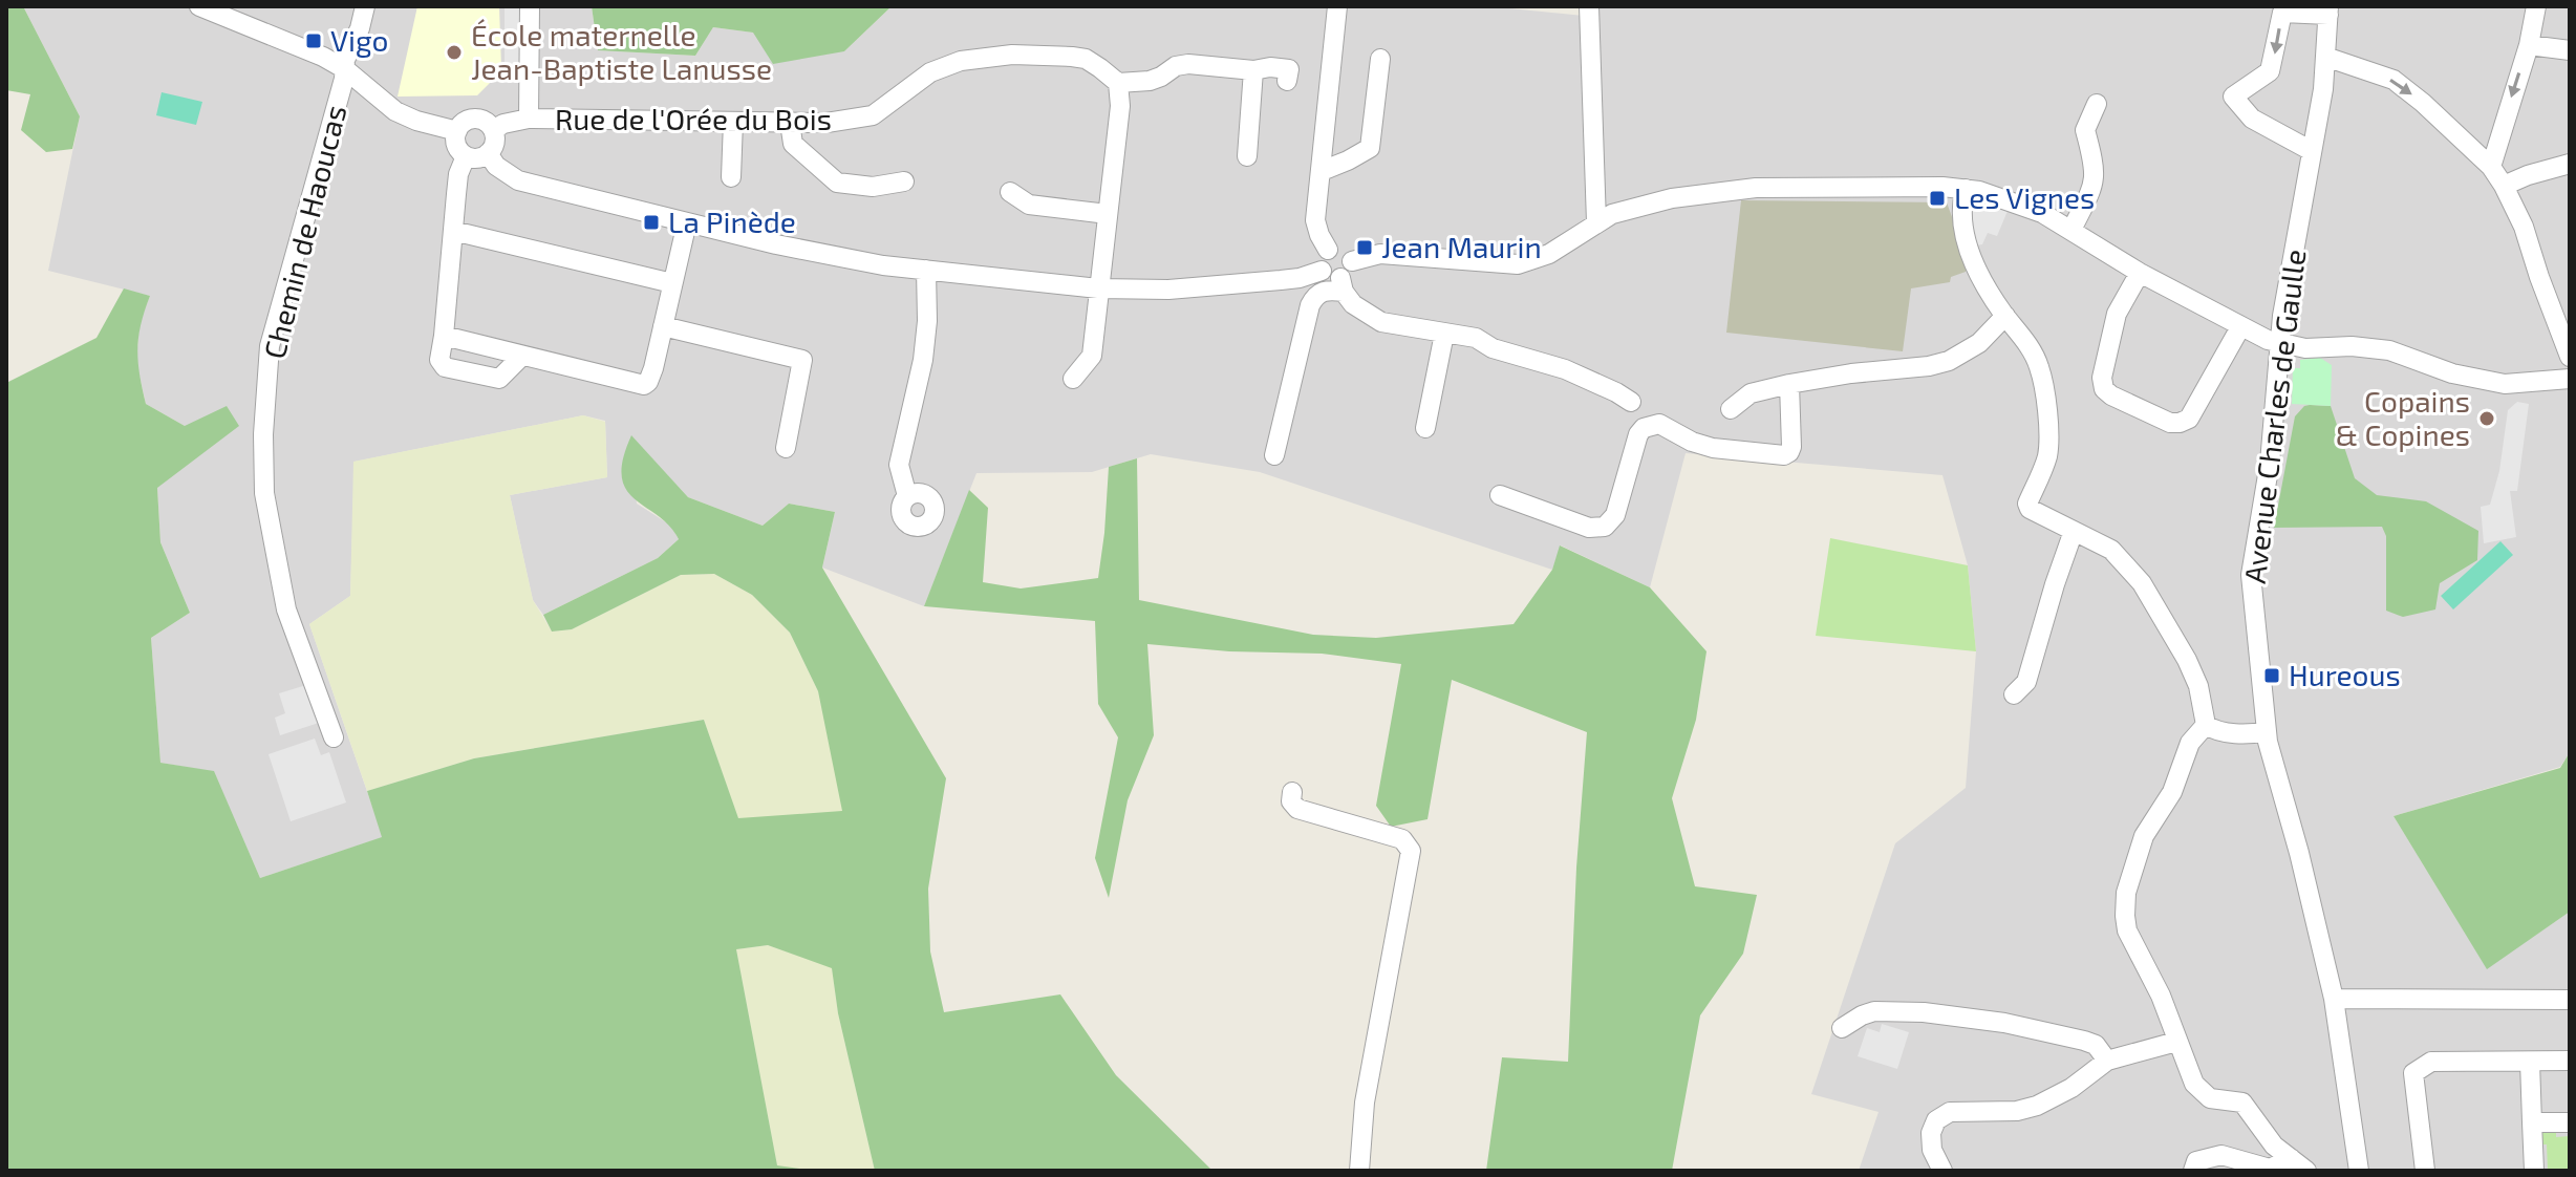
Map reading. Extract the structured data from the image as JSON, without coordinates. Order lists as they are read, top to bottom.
{
  "streets": {
    "street": ["Rue de l'Orée du Bois", "Chemin de Haoucas", "Avenue Charles de Gaulle"]
  },
  "places": {
    "transit": [
      "Vigo",
      "Les Vignes",
      "La Pinède",
      "Jean Maurin",
      "Hureous"
    ],
    "other": ["École maternelle Jean-Baptiste Lanusse", "Copains & Copines"]
  }
}
